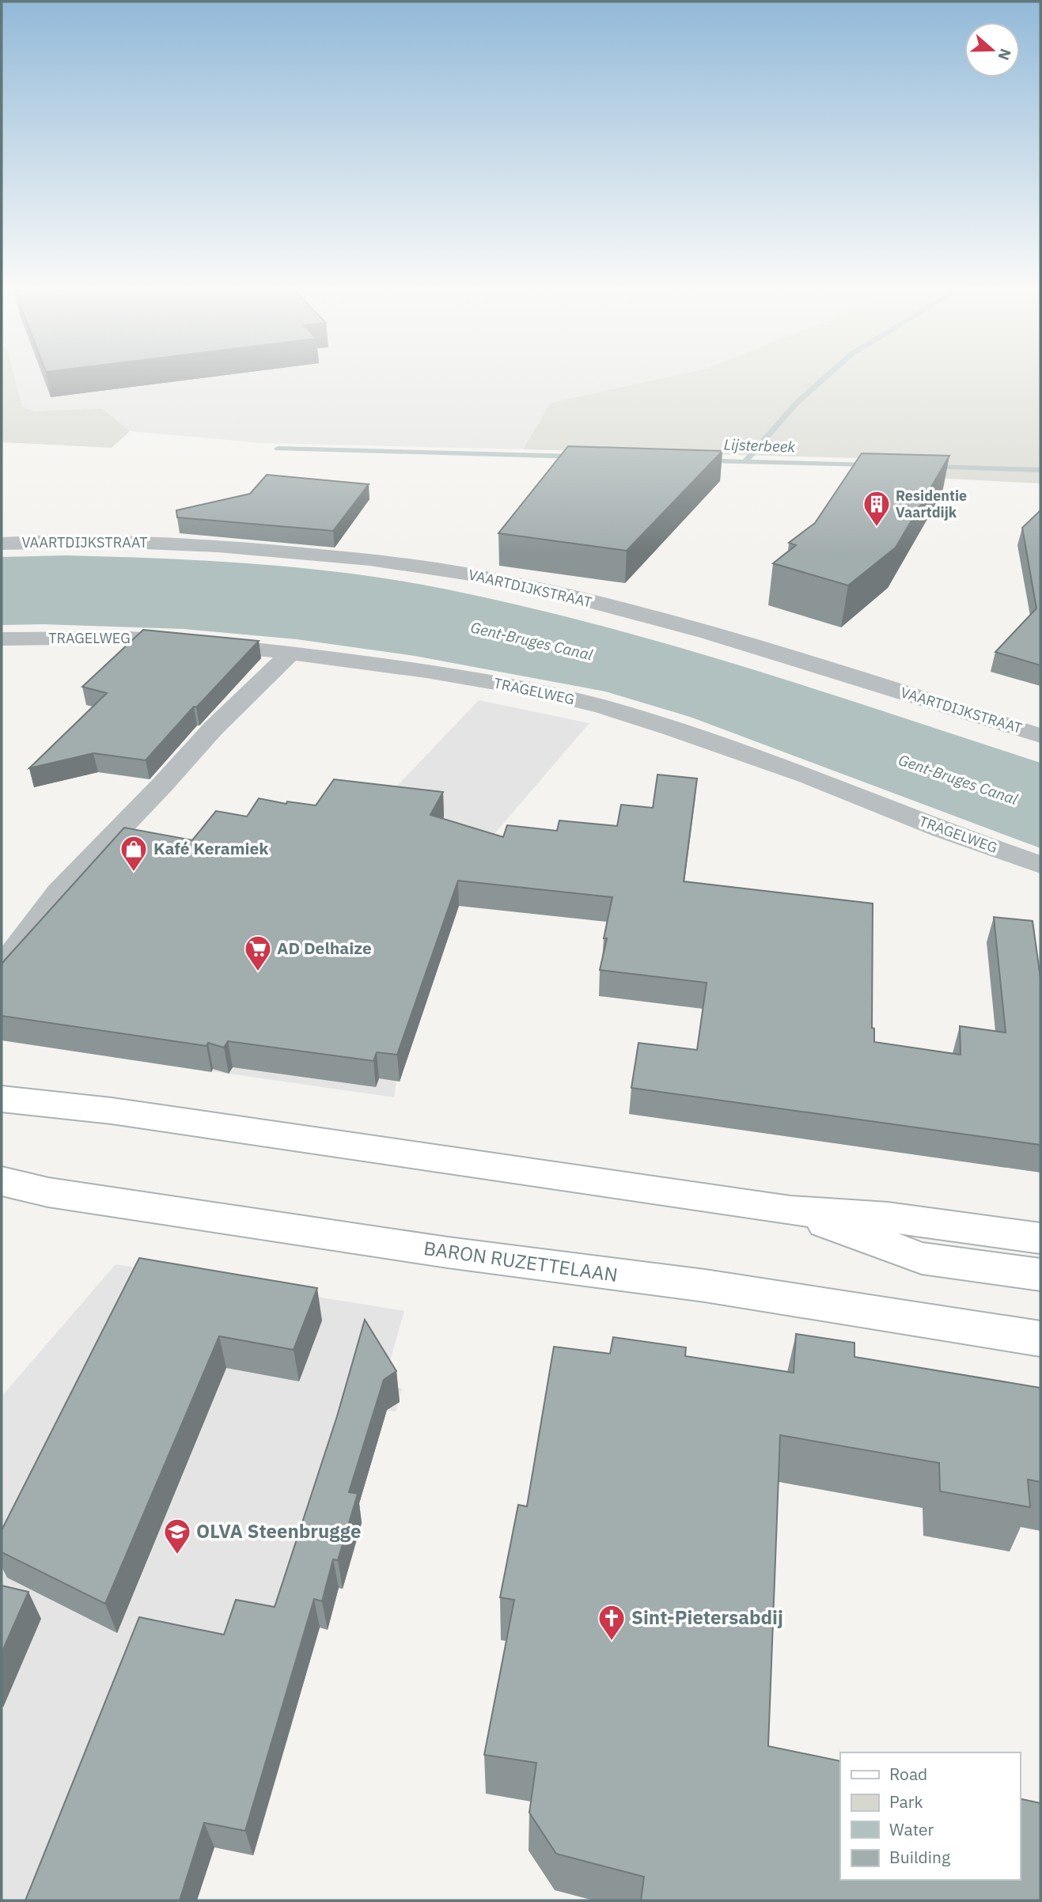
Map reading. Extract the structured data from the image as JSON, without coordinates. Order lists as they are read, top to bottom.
{
  "streets": {
    "main road": ["BARON RUZETTELAAN"],
    "street": ["VAARTDIJKSTRAAT", "TRAGELWEG"]
  },
  "water": ["Lijsterbeek", "Gent-Bruges Canal"],
  "places": {
    "building": ["Residentie Vaartdijk"],
    "shop": ["Kafé Keramiek"],
    "supermarket": ["AD Delhaize"],
    "school or university": ["OLVA Steenbrugge"],
    "church": ["Sint-Pietersabdij"]
  },
  "legend": [
    "Road",
    "Park",
    "Water",
    "Building"
  ],
  "north": "right"
}
